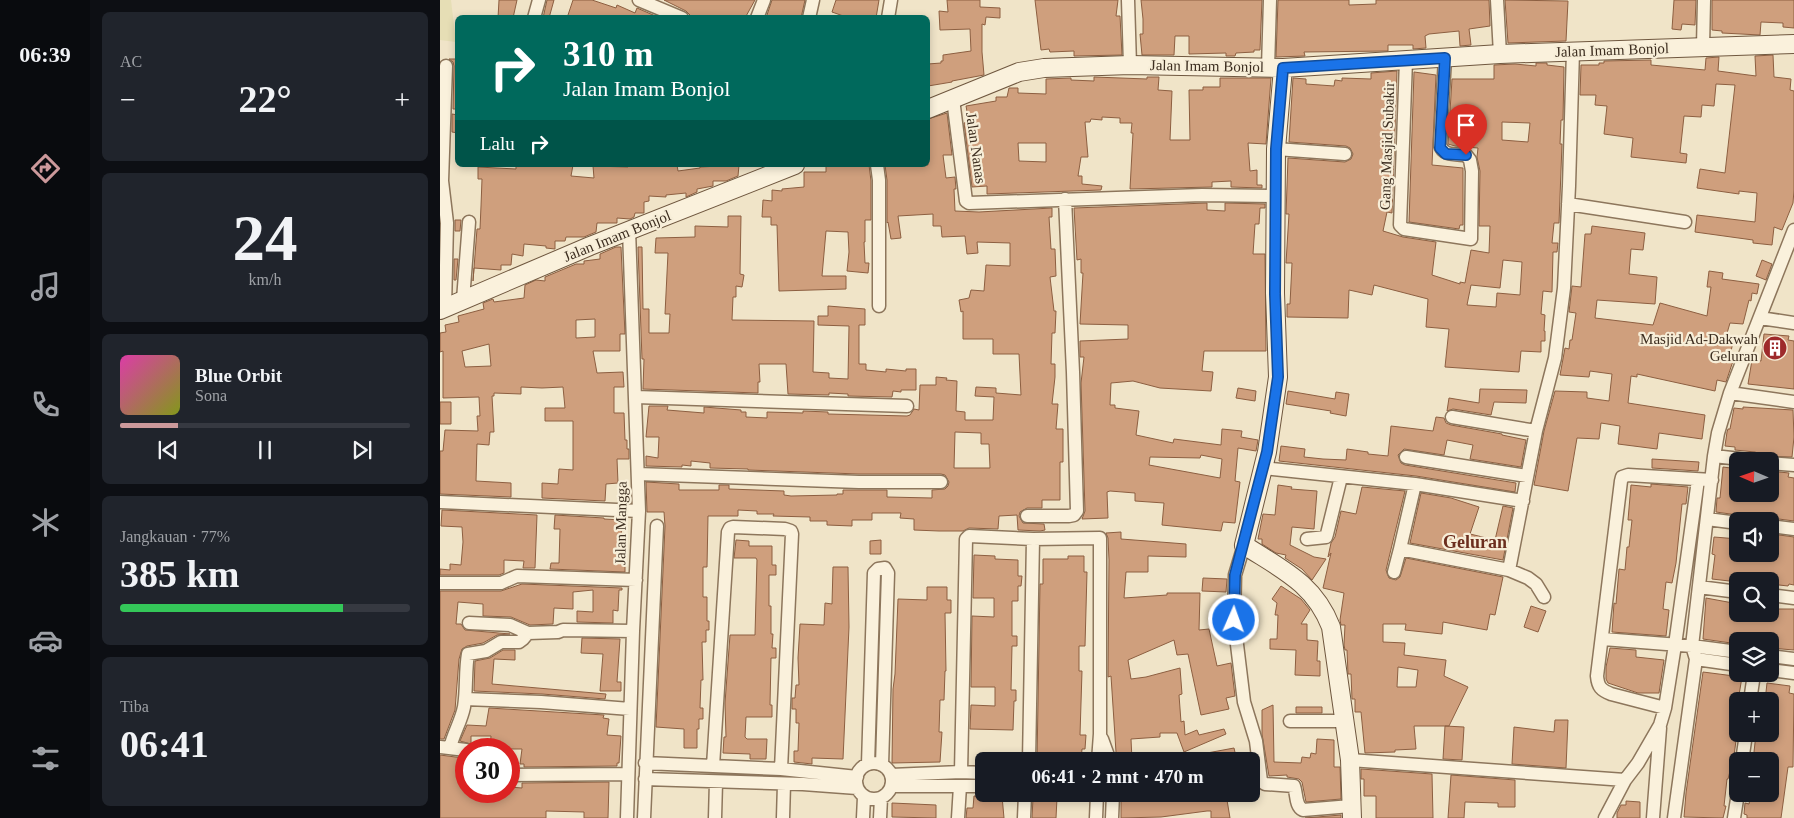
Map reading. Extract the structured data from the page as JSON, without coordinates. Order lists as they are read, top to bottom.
{
  "streets": {
    "street": [
      "Jalan Imam Bonjol",
      "Gang Masjid Subakir",
      "Jalan Nanas",
      "Jalan Mangga"
    ]
  },
  "crossings": [
    ["Jalan Imam Bonjol", "Gang Masjid Subakir"],
    ["Jalan Imam Bonjol", "Jalan Nanas"],
    ["Jalan Imam Bonjol", "Jalan Mangga"]
  ],
  "districts": ["Geluran"],
  "places": {
    "building": ["Masjid Ad-Dakwah Geluran"]
  },
  "north": "left",
  "page": {
    "tabs": "06:39",
    "tile": [
      "AC",
      ["24", "km/h"],
      ["Jangkauan · 77%", "385 km"],
      ["Tiba", "06:41"]
    ],
    "turn": ["310 m", "Jalan Imam Bonjol"],
    "heat": ["−", "22°", "+"],
    "then": "Lalu",
    "song": ["Blue Orbit", "Sona"],
    "map_buttons": ["+", "−"],
    "limit": "30",
    "trip": "06:41 · 2 mnt · 470 m"
  }
}
